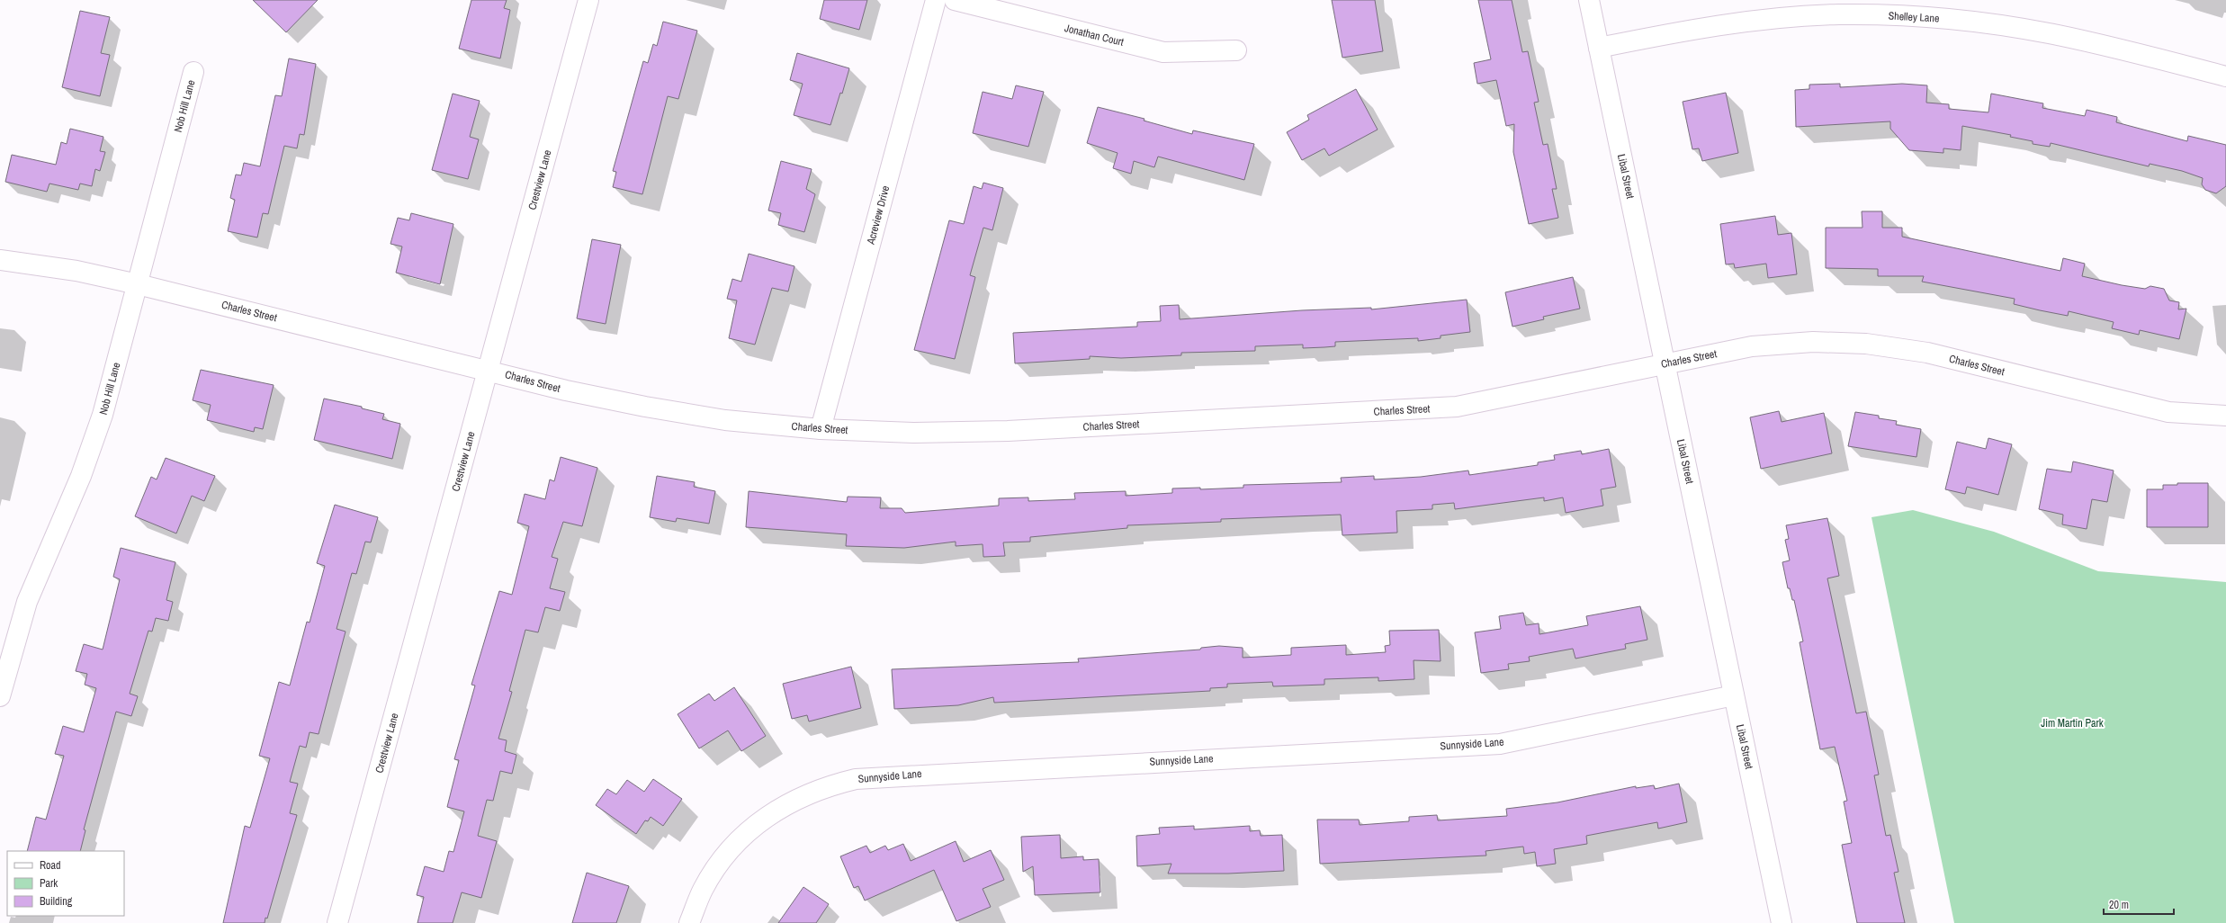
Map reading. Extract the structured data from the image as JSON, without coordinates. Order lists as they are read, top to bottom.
{
  "streets": {
    "street": [
      "Shelley Lane",
      "Jonathan Court",
      "Nob Hill Lane",
      "Libal Street",
      "Crestview Lane",
      "Acreview Drive",
      "Charles Street",
      "Sunnyside Lane"
    ]
  },
  "crossings": [
    ["Shelley Lane", "Libal Street"],
    ["Nob Hill Lane", "Charles Street"],
    ["Libal Street", "Charles Street"],
    ["Libal Street", "Sunnyside Lane"],
    ["Crestview Lane", "Charles Street"],
    ["Acreview Drive", "Charles Street"]
  ],
  "parks": ["Jim Martin Park"],
  "legend": ["Road", "Park", "Building"],
  "scale_bar": "20 m"
}
